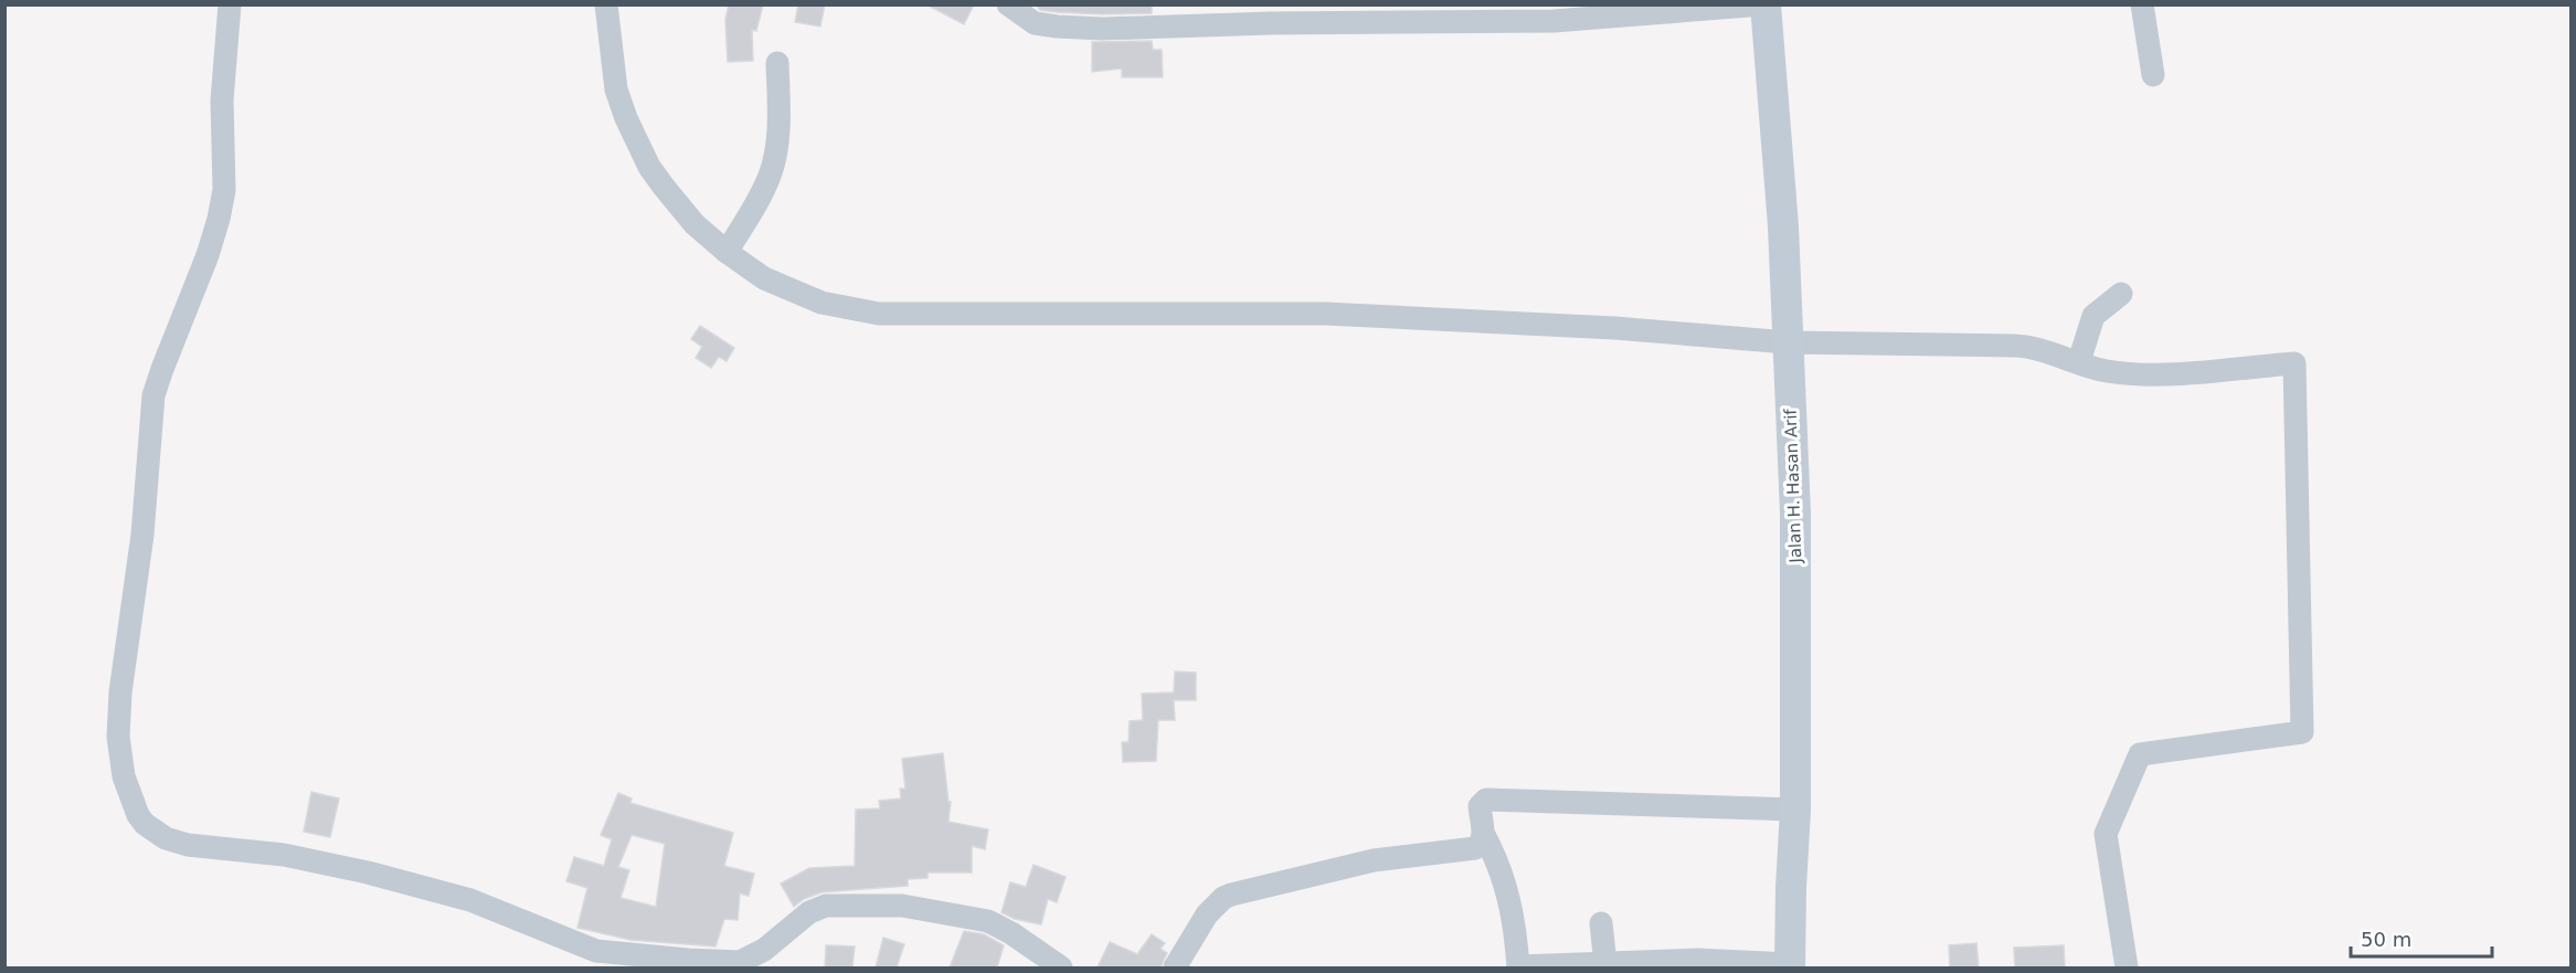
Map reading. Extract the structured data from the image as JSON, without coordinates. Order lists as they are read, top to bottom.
{
  "streets": {
    "main road": ["Jalan H. Hasan Arif"]
  },
  "scale_bar": "50 m"
}
